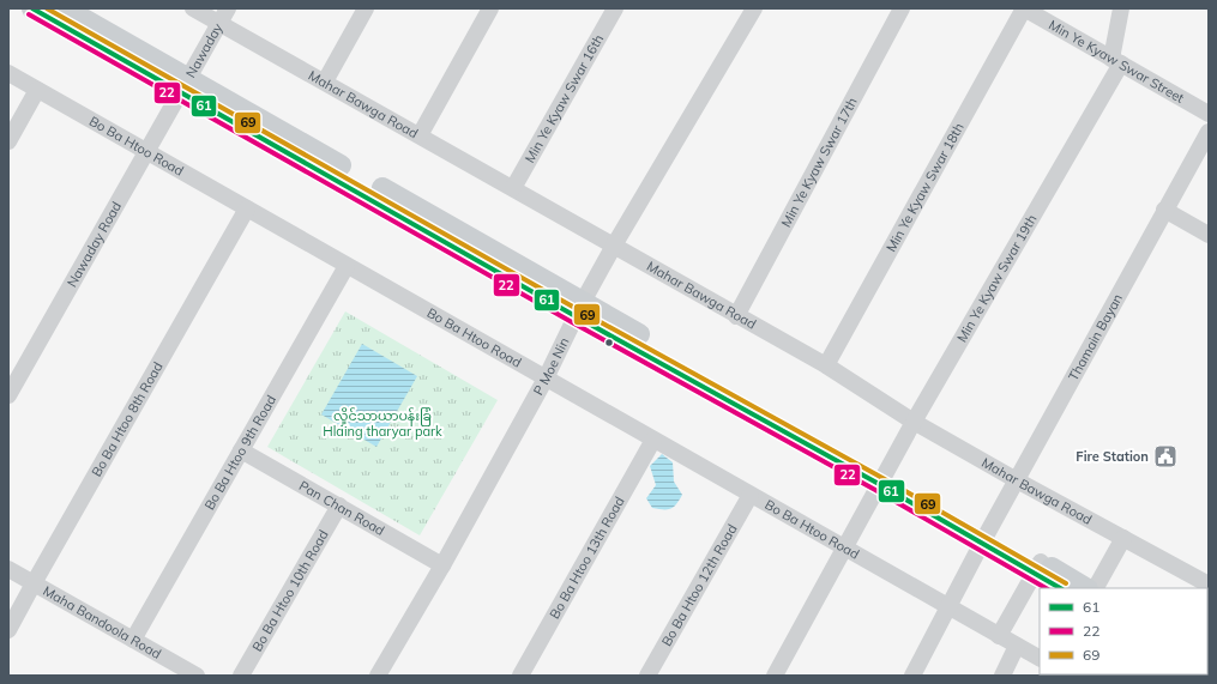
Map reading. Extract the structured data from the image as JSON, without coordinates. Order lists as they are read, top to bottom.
{
  "streets": {
    "street": [
      "Nawaday",
      "Min Ye Kyaw Swar Street",
      "Min Ye Kyaw Swar 16th",
      "Mahar Bawga Road",
      "Bo Ba Htoo Road",
      "Min Ye Kyaw Swar 17th",
      "Min Ye Kyaw Swar 18th",
      "Nawaday Road",
      "Min Ye Kyaw Swar 19th",
      "Thamain Bayan",
      "P Moe Nin",
      "Bo Ba Htoo 8th Road",
      "Bo Ba Htoo 9th Road",
      "Pan Chan Road",
      "Bo Ba Htoo 13th Road",
      "Bo Ba Htoo 12th Road",
      "Bo Ba Htoo 10th Road",
      "Maha Bandoola Road"
    ]
  },
  "crossings": [
    ["Nawaday", "Mahar Bawga Road"],
    ["Nawaday", "Nawaday Road"],
    ["Min Ye Kyaw Swar Street", "Min Ye Kyaw Swar 18th"],
    ["Min Ye Kyaw Swar Street", "Min Ye Kyaw Swar 19th"],
    ["Min Ye Kyaw Swar 16th", "Mahar Bawga Road"],
    ["Mahar Bawga Road", "Min Ye Kyaw Swar 17th"],
    ["Mahar Bawga Road", "Min Ye Kyaw Swar 18th"],
    ["Mahar Bawga Road", "Min Ye Kyaw Swar 19th"],
    ["Mahar Bawga Road", "Thamain Bayan"],
    ["Mahar Bawga Road", "P Moe Nin"],
    ["Bo Ba Htoo Road", "Nawaday Road"],
    ["Bo Ba Htoo Road", "Thamain Bayan"],
    ["Bo Ba Htoo Road", "P Moe Nin"],
    ["Bo Ba Htoo Road", "Bo Ba Htoo 8th Road"],
    ["Bo Ba Htoo Road", "Bo Ba Htoo 9th Road"],
    ["Bo Ba Htoo Road", "Bo Ba Htoo 13th Road"],
    ["Bo Ba Htoo Road", "Bo Ba Htoo 12th Road"],
    ["P Moe Nin", "Pan Chan Road"],
    ["Bo Ba Htoo 8th Road", "Maha Bandoola Road"],
    ["Bo Ba Htoo 9th Road", "Pan Chan Road"],
    ["Bo Ba Htoo 9th Road", "Maha Bandoola Road"],
    ["Pan Chan Road", "Bo Ba Htoo 10th Road"]
  ],
  "parks": ["လှိုင်သာယာပန်းခြံ Hlaing tharyar park"],
  "places": {
    "public building": ["Fire Station"]
  },
  "lines": ["transit line 61", "transit line 69", "transit line 22"],
  "legend": ["61", "22", "69"]
}
